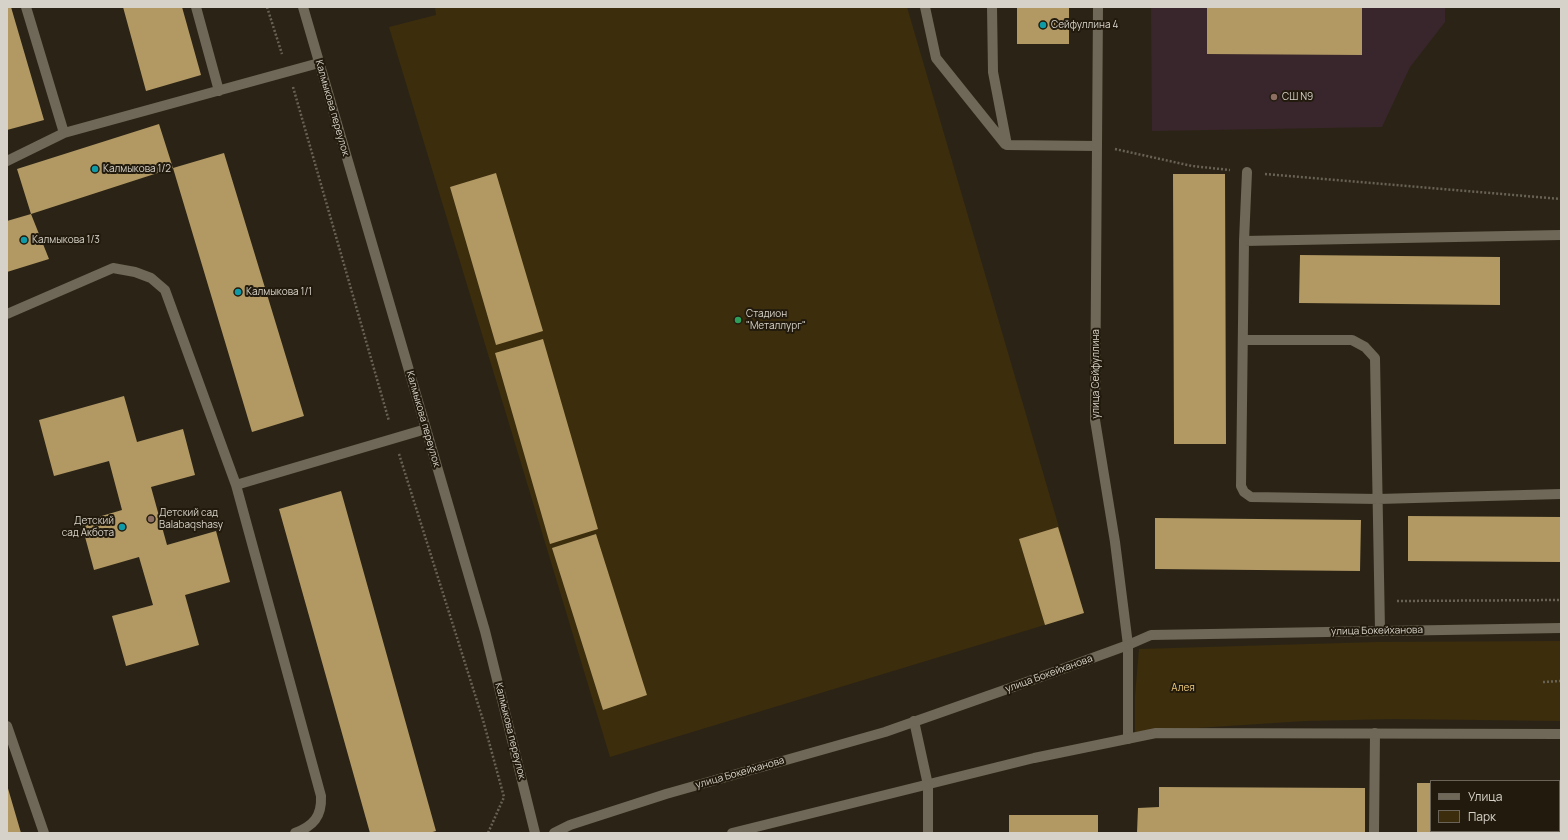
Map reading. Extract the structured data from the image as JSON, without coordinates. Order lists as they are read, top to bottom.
{
  "streets": {
    "street": ["Калмыкова переулок", "улица Сейфуллина", "улица Бокейханова"]
  },
  "crossings": [
    ["улица Сейфуллина", "улица Бокейханова"]
  ],
  "parks": ["Алея"],
  "places": [
    "Сейфуллина 4",
    "СШ N9",
    "Калмыкова 1/2",
    "Калмыкова 1/3",
    "Калмыкова 1/1",
    "Стадион \"Металлург\"",
    "Детский сад Balabaqshasy",
    "Детский сад Акбота"
  ],
  "legend": ["Улица", "Парк"]
}
